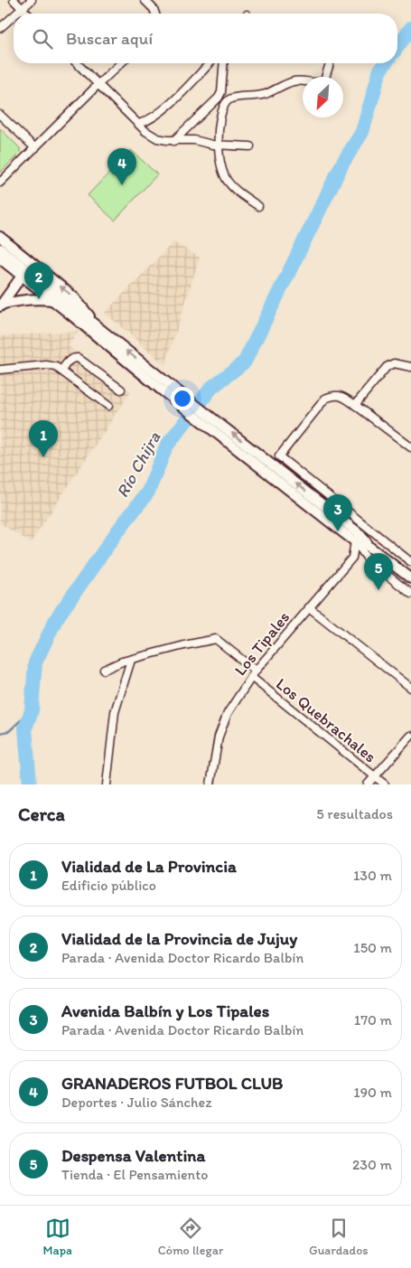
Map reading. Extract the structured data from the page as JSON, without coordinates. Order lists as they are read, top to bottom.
{
  "streets": {
    "street": ["Los Tipales", "Los Quebrachales"]
  },
  "crossings": [
    ["Los Tipales", "Los Quebrachales"]
  ],
  "water": ["Río Chijra"],
  "north": "bottom left",
  "page": {
    "search": "Buscar aquí",
    "pins": [
      "4",
      "2",
      "1",
      "3",
      "5"
    ],
    "heading": ["Cerca", "5 resultados"],
    "list": [
      {
        "mark": "1",
        "name": "Vialidad de La Provincia",
        "note": "Edificio público",
        "value": "130 m"
      },
      {
        "mark": "2",
        "name": "Vialidad de la Provincia de Jujuy",
        "note": "Parada · Avenida Doctor Ricardo Balbín",
        "value": "150 m"
      },
      {
        "mark": "3",
        "name": "Avenida Balbín y Los Tipales",
        "note": "Parada · Avenida Doctor Ricardo Balbín",
        "value": "170 m"
      },
      {
        "mark": "4",
        "name": "GRANADEROS FUTBOL CLUB",
        "note": "Deportes · Julio Sánchez",
        "value": "190 m"
      },
      {
        "mark": "5",
        "name": "Despensa Valentina",
        "note": "Tienda · El Pensamiento",
        "value": "230 m"
      }
    ],
    "nav": ["Mapa", "Cómo llegar", "Guardados"]
  }
}
